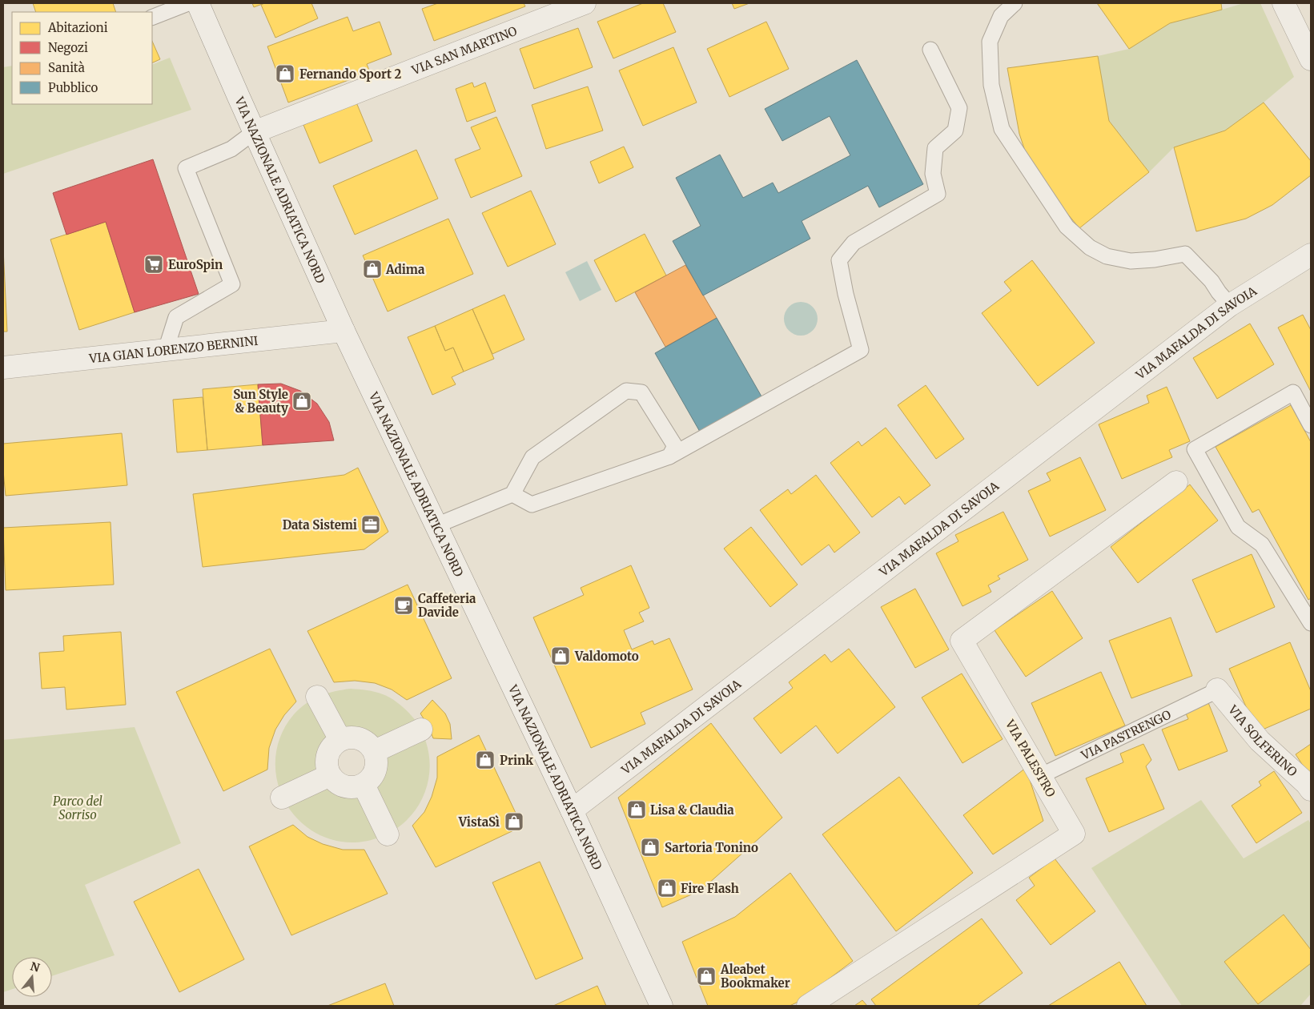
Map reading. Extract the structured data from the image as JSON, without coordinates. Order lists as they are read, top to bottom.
{
  "streets": {
    "street": [
      "VIA SAN MARTINO",
      "VIA NAZIONALE ADRIATICA NORD",
      "VIA MAFALDA DI SAVOIA",
      "VIA GIAN LORENZO BERNINI",
      "VIA SOLFERINO",
      "VIA PALESTRO"
    ],
    "lane": ["VIA PASTRENGO"]
  },
  "crossings": [
    ["VIA SAN MARTINO", "VIA NAZIONALE ADRIATICA NORD"],
    ["VIA NAZIONALE ADRIATICA NORD", "VIA MAFALDA DI SAVOIA"],
    ["VIA NAZIONALE ADRIATICA NORD", "VIA GIAN LORENZO BERNINI"],
    ["VIA PASTRENGO", "VIA SOLFERINO"],
    ["VIA PASTRENGO", "VIA PALESTRO"]
  ],
  "parks": ["Parco del Sorriso"],
  "places": {
    "shop": [
      "Fernando Sport 2",
      "Adima",
      "Sun Style & Beauty",
      "Valdomoto",
      "Prink",
      "Lisa & Claudia",
      "VistaSì",
      "Sartoria Tonino",
      "Fire Flash",
      "Aleabet Bookmaker"
    ],
    "supermarket": ["EuroSpin"],
    "office": ["Data Sistemi"],
    "cafe": ["Caffeteria Davide"]
  },
  "legend": [
    "Abitazioni",
    "Negozi",
    "Sanità",
    "Pubblico"
  ],
  "north": "top"
}
